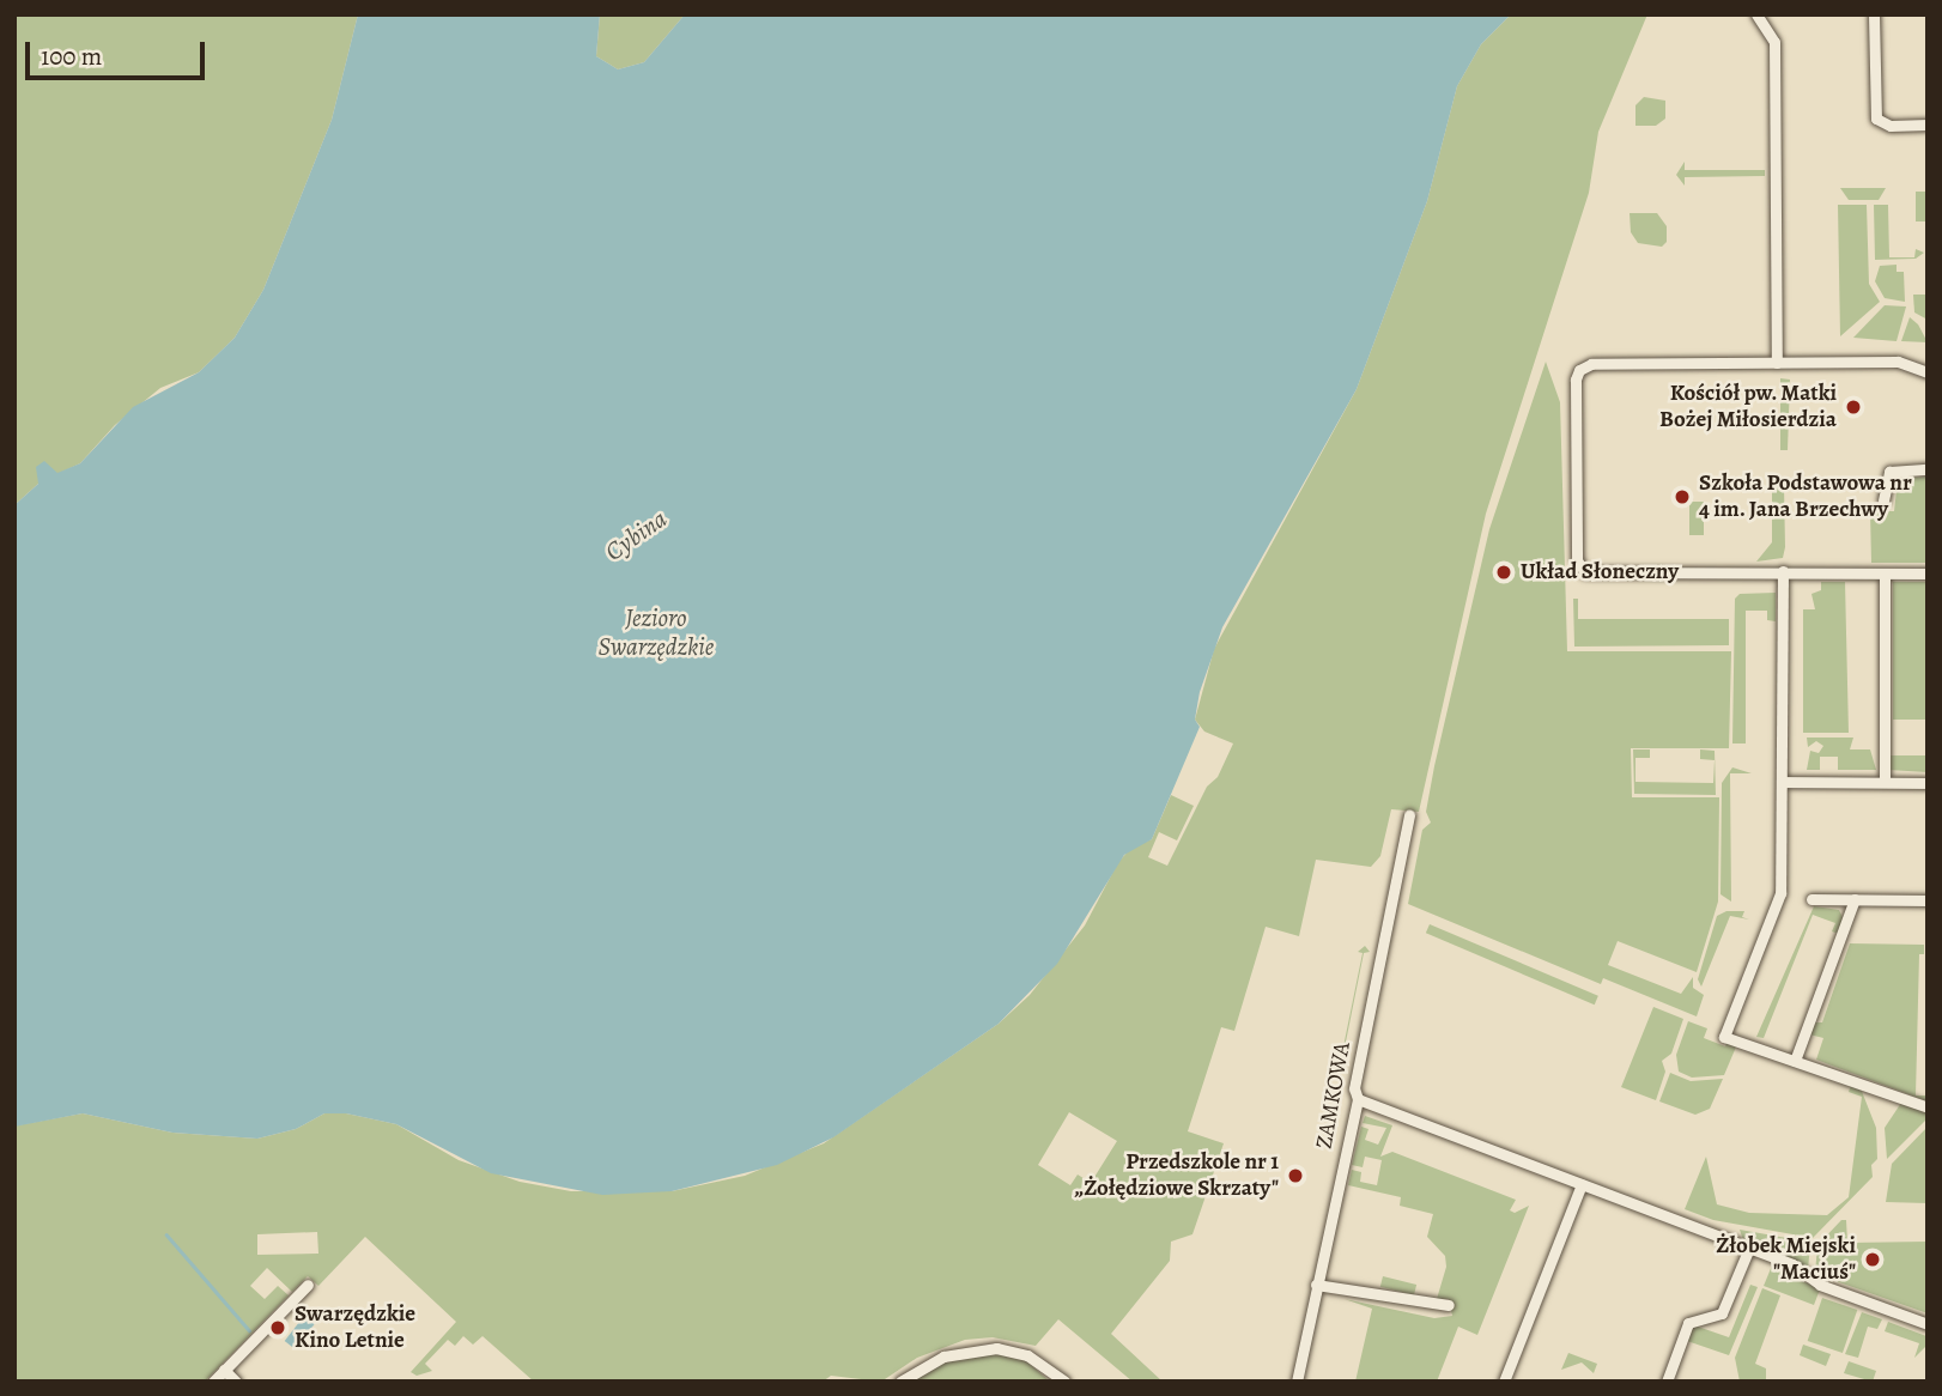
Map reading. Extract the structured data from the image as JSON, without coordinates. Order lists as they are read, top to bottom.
{
  "streets": {
    "street": ["ZAMKOWA"]
  },
  "water": ["Cybina", "Jezioro Swarzędzkie"],
  "places": [
    "Kościół pw. Matki Bożej Miłosierdzia",
    "Szkoła Podstawowa nr 4 im. Jana Brzechwy",
    "Układ Słoneczny",
    "Przedszkole nr 1 „Żołędziowe Skrzaty\"",
    "Żłobek Miejski \"Maciuś\"",
    "Swarzędzkie Kino Letnie"
  ],
  "scale_bar": "100 m"
}
